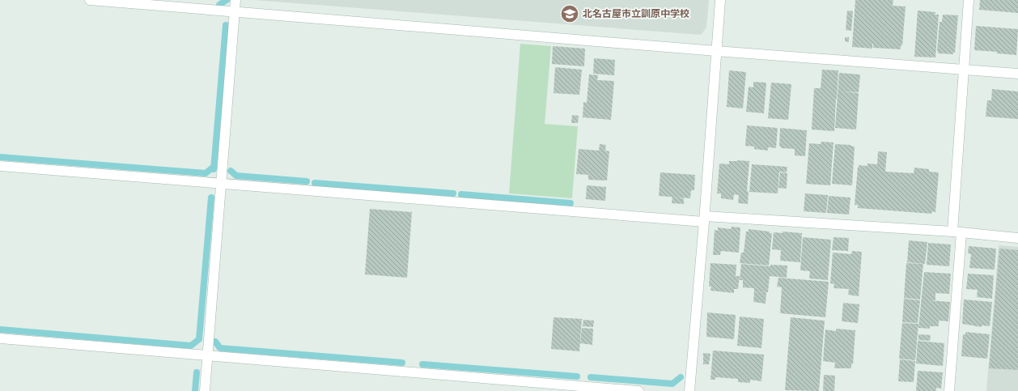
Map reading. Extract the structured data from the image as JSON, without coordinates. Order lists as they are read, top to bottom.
{
  "places": {
    "school or university": ["北名古屋市立訓原中学校"]
  }
}
